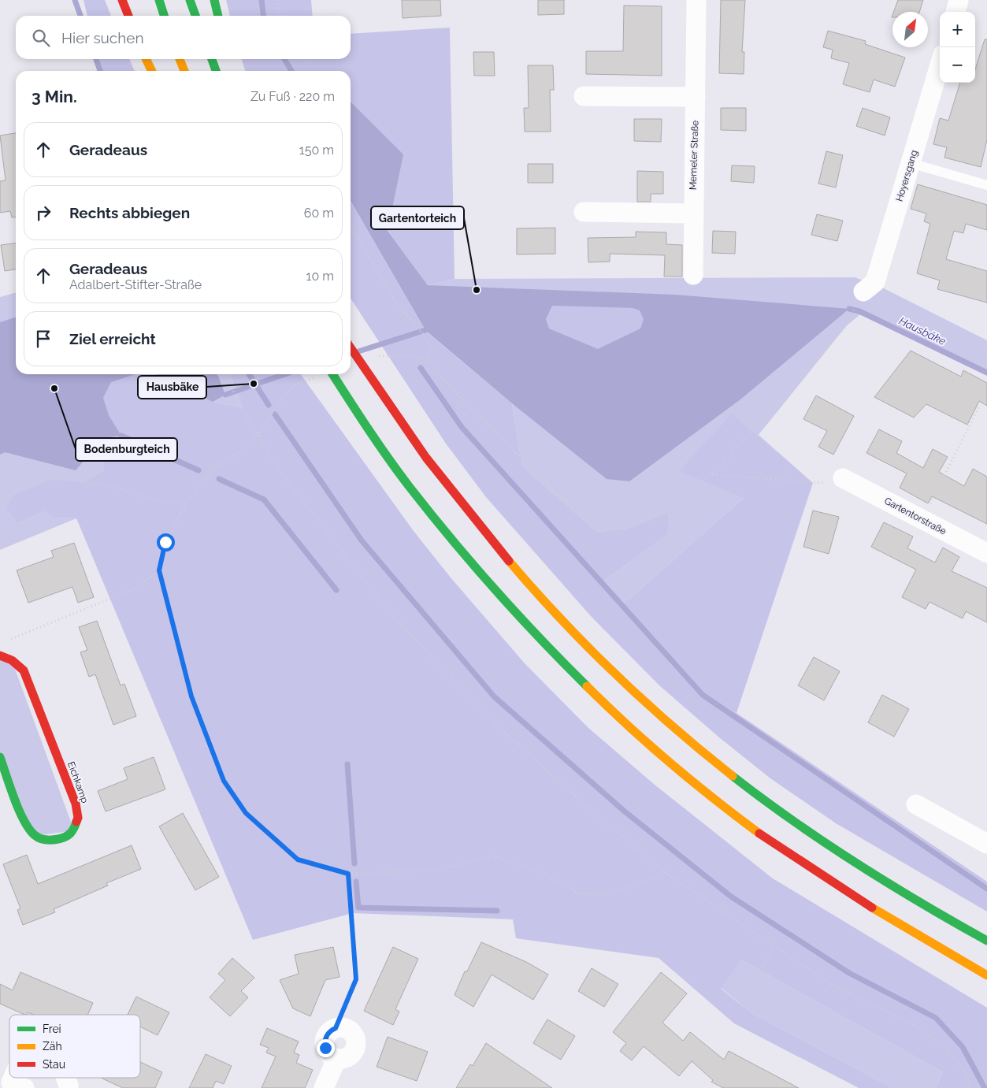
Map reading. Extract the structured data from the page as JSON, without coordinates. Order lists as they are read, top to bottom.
{
  "streets": {
    "main road": ["Eichkamp"],
    "street": ["Memeler Straße", "Hoyersgang", "Gartentorstraße"]
  },
  "water": ["Hausbäke"],
  "places": ["Gartentorteich", "Hausbäke", "Bodenburgteich"],
  "legend": ["Frei", "Zäh", "Stau"],
  "north": "top right",
  "page": {
    "map_buttons": ["+", "−"],
    "search": "Hier suchen",
    "heading": ["3 Min.", "Zu Fuß · 220 m"],
    "list": [
      ["Geradeaus", "150 m"],
      ["Rechts abbiegen", "60 m"],
      ["Geradeaus", "Adalbert-Stifter-Straße", "10 m"],
      "Ziel erreicht"
    ]
  }
}
